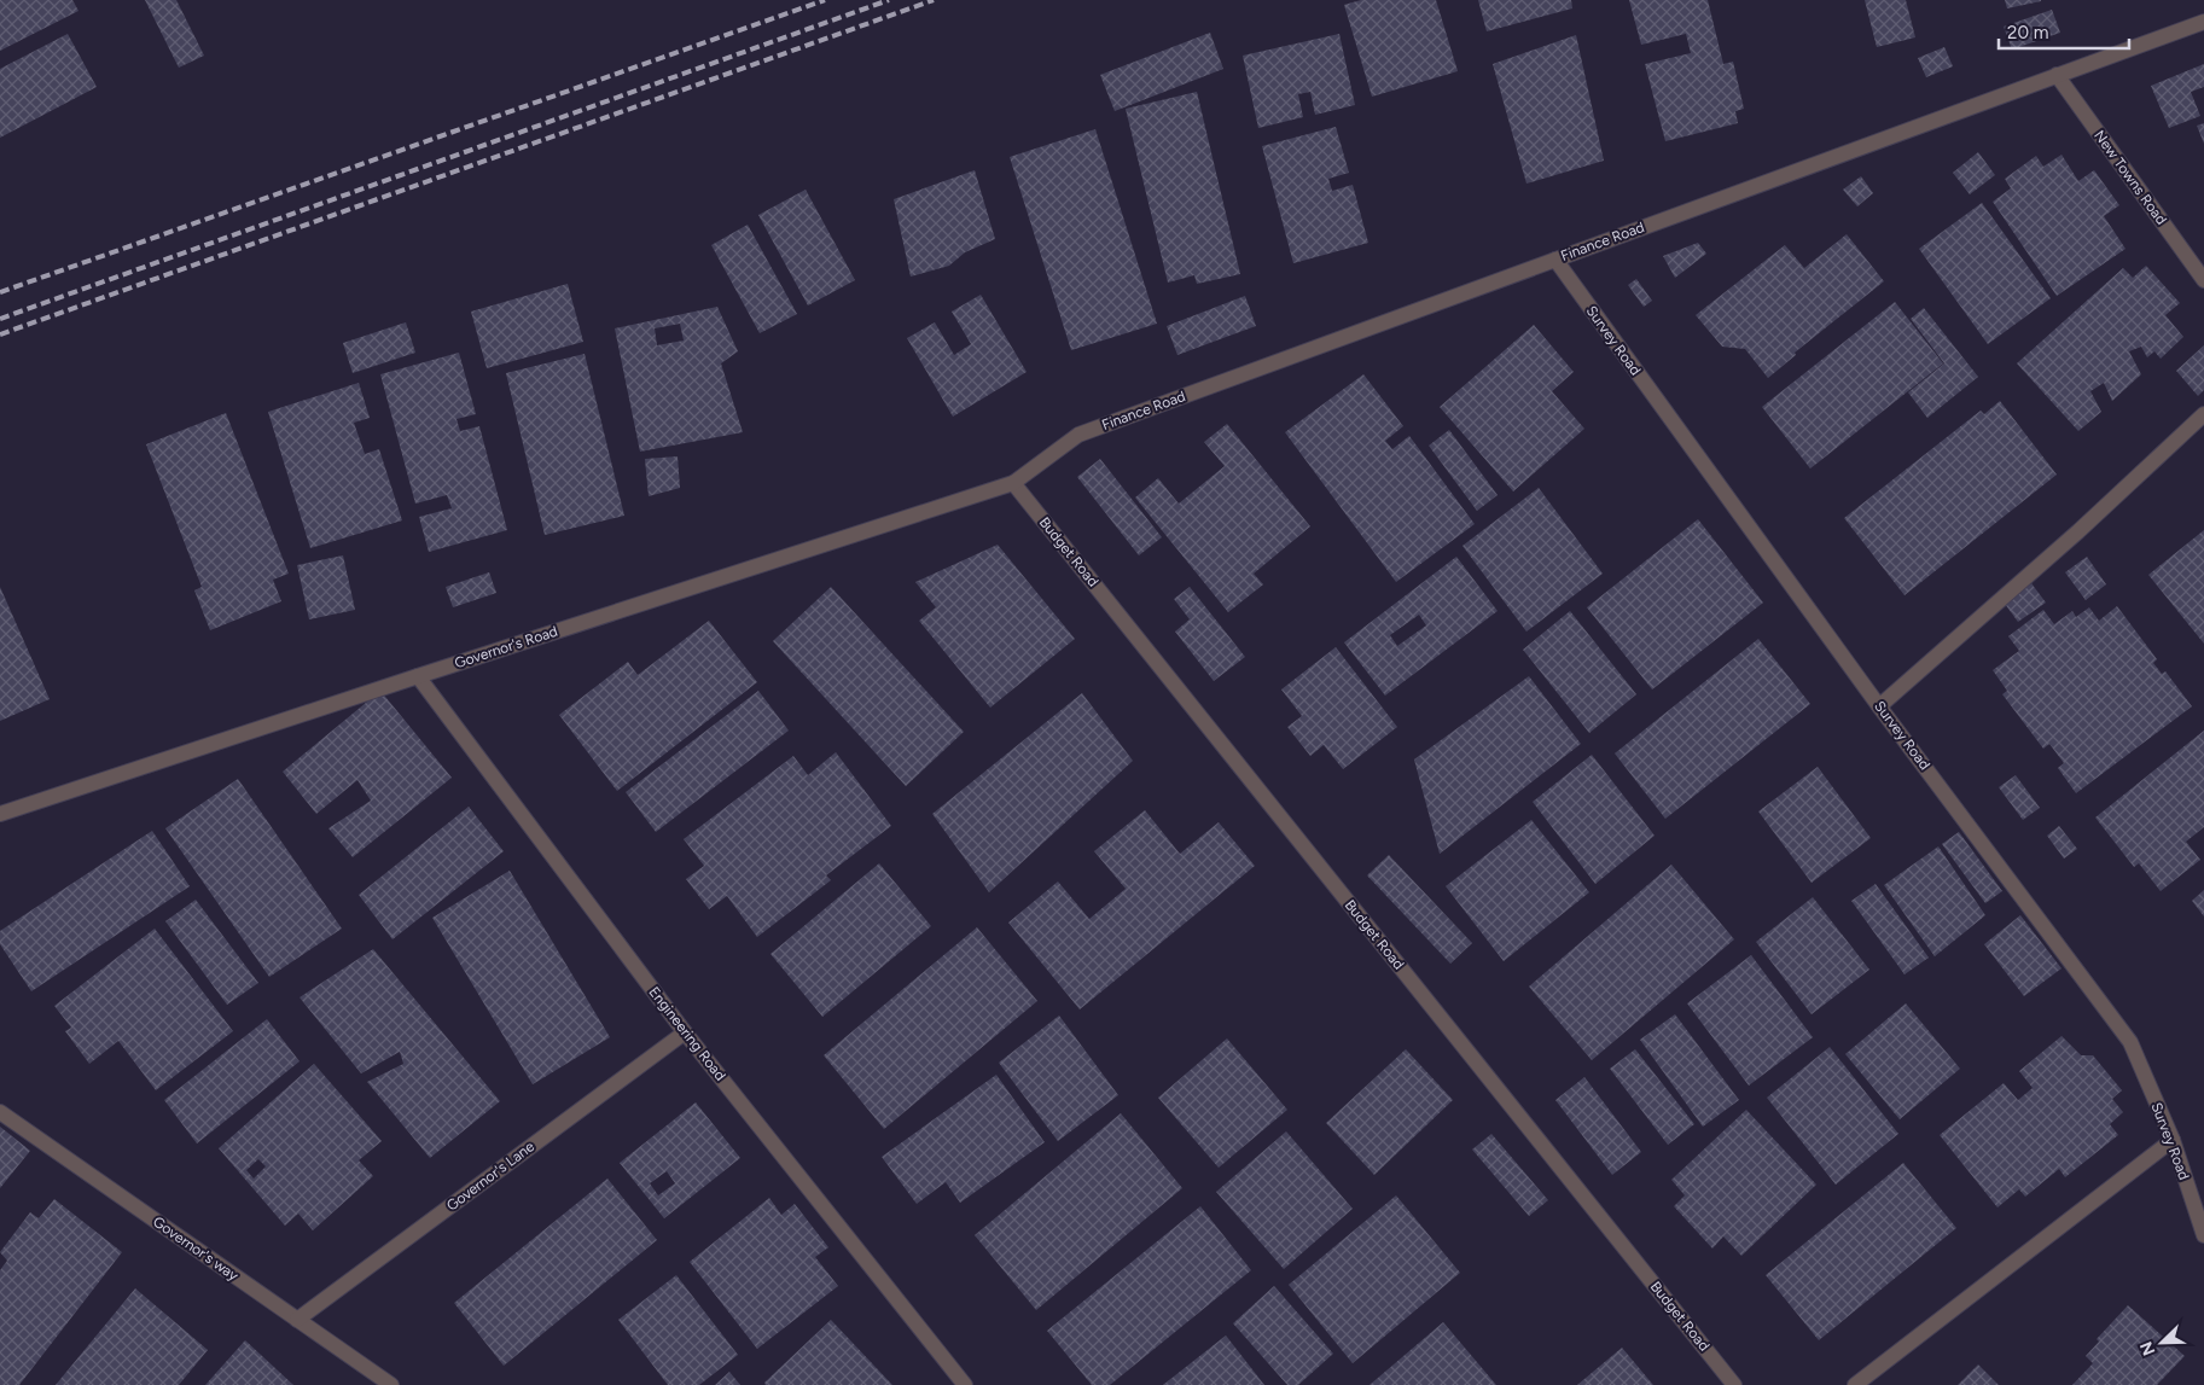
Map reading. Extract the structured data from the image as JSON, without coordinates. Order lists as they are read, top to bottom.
{
  "streets": {
    "street": [
      "New Towns Road",
      "Finance Road",
      "Survey Road",
      "Budget Road",
      "Governor's Road",
      "Engineering Road",
      "Governor's Lane",
      "Governor's way"
    ]
  },
  "crossings": [
    ["New Towns Road", "Finance Road"],
    ["Finance Road", "Survey Road"],
    ["Finance Road", "Budget Road"],
    ["Finance Road", "Governor's Road"],
    ["Budget Road", "Governor's Road"],
    ["Governor's Road", "Engineering Road"],
    ["Engineering Road", "Governor's Lane"],
    ["Governor's Lane", "Governor's way"]
  ],
  "scale_bar": "20 m",
  "north": "bottom left"
}
